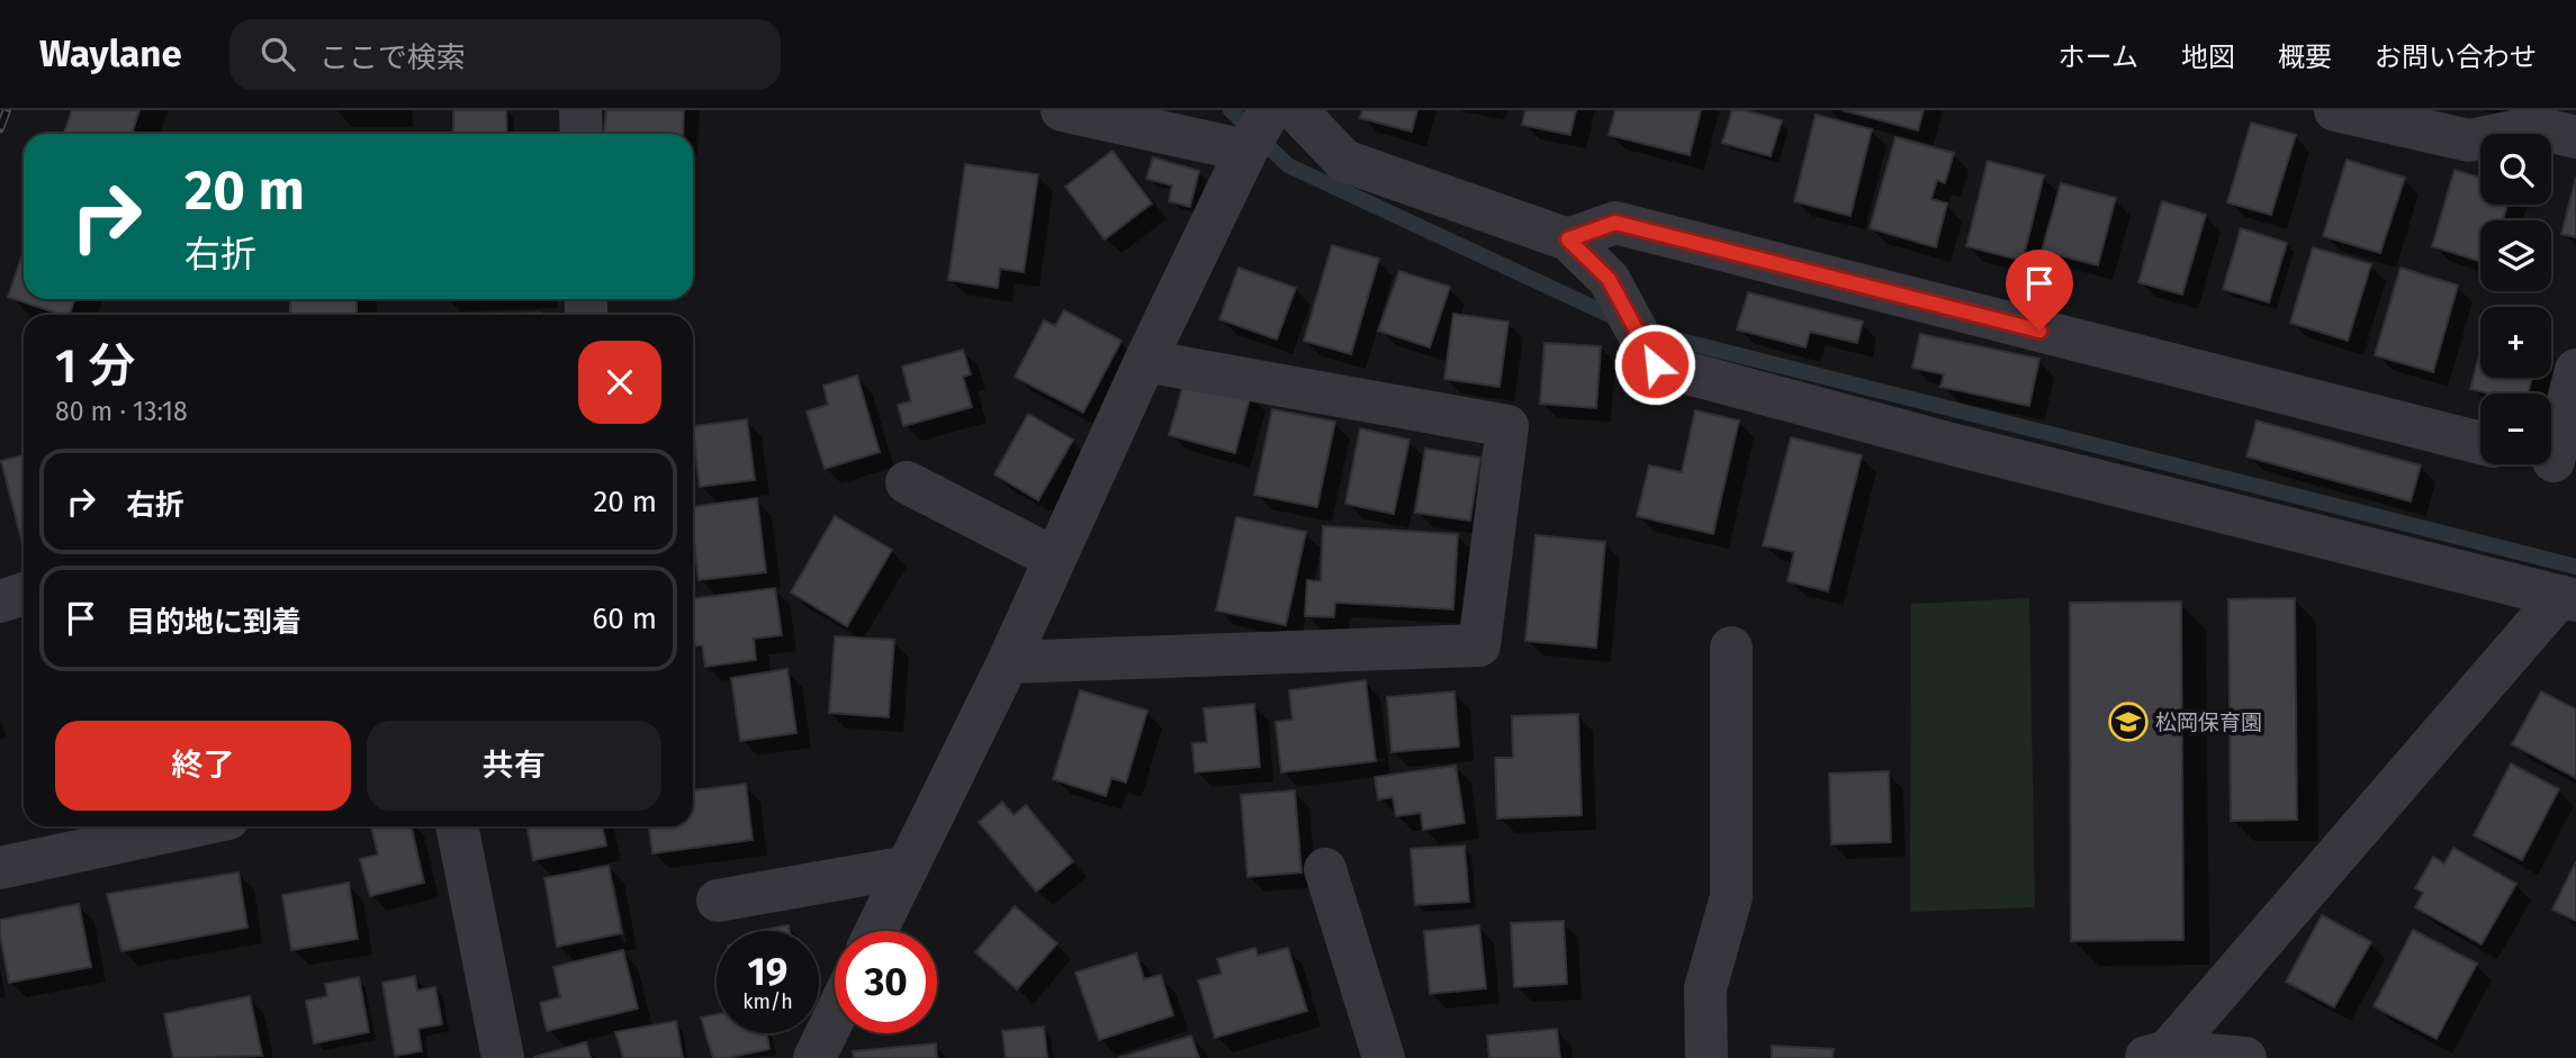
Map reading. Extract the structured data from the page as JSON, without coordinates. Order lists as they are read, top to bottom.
{
  "places": {
    "school or university": ["松岡保育園"]
  },
  "page": {
    "header": "Waylane",
    "search": "ここで検索",
    "nav": [
      "ホーム",
      "地図",
      "概要",
      "お問い合わせ"
    ],
    "map_buttons": ["+", "−"],
    "turn": ["20 m", "右折"],
    "heading": ["1 分", "80 m · 13:18"],
    "list": [
      {
        "name": "右折",
        "value": "20 m"
      },
      {
        "name": "目的地に到着",
        "value": "60 m"
      }
    ],
    "buttons": ["終了", "共有"],
    "speed": "19 km/h",
    "limit": "30"
  }
}
